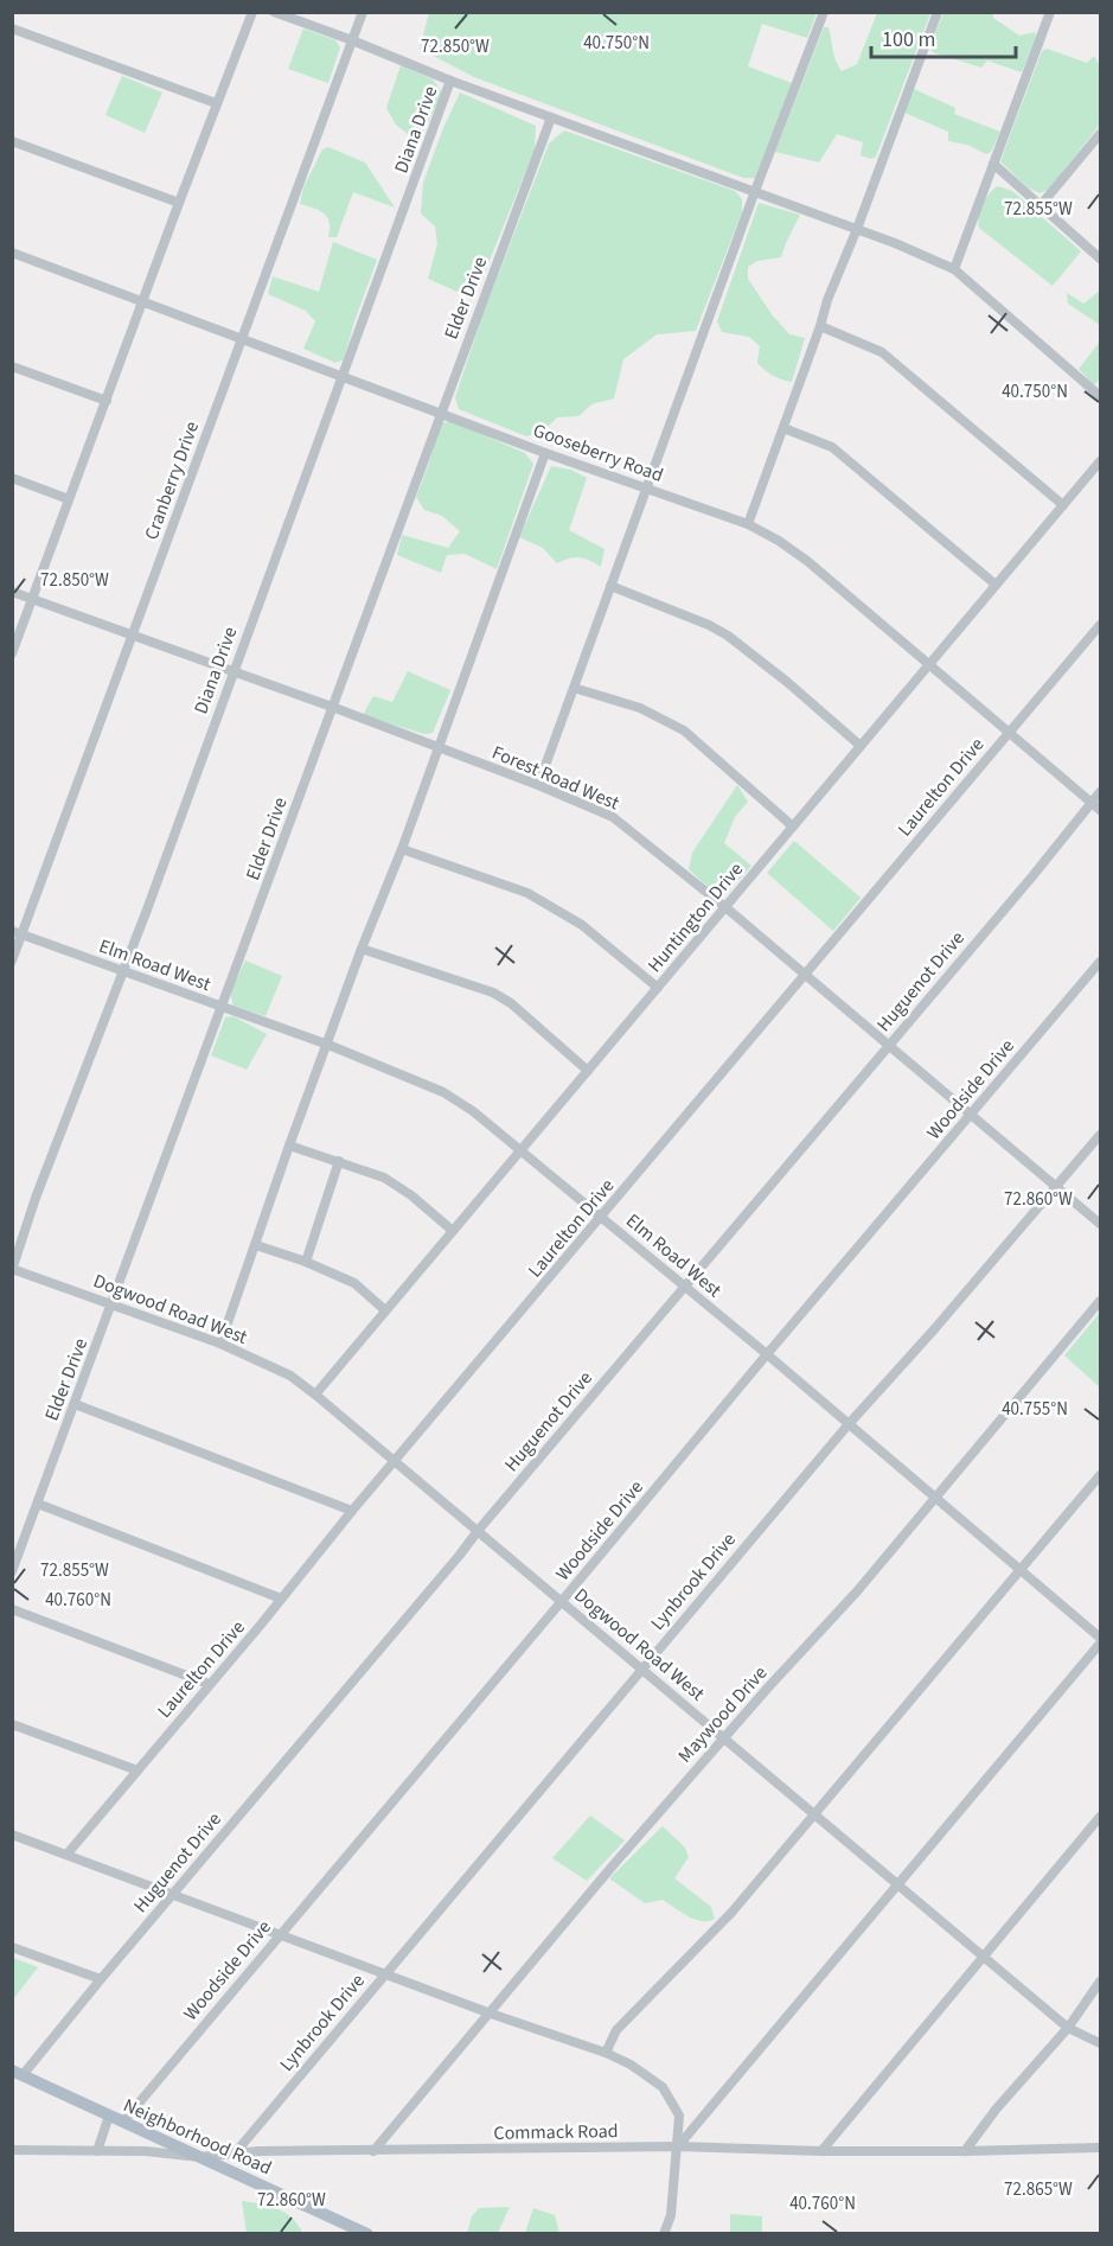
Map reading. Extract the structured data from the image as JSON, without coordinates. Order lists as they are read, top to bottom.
{
  "streets": {
    "main road": ["Neighborhood Road"],
    "street": [
      "Diana Drive",
      "Elder Drive",
      "Gooseberry Road",
      "Cranberry Drive",
      "Forest Road West",
      "Laurelton Drive",
      "Huntington Drive",
      "Elm Road West",
      "Huguenot Drive",
      "Woodside Drive",
      "Dogwood Road West",
      "Lynbrook Drive",
      "Maywood Drive",
      "Commack Road"
    ]
  },
  "crossings": [
    ["Diana Drive", "Gooseberry Road"],
    ["Diana Drive", "Forest Road West"],
    ["Diana Drive", "Elm Road West"],
    ["Diana Drive", "Dogwood Road West"],
    ["Elder Drive", "Gooseberry Road"],
    ["Elder Drive", "Forest Road West"],
    ["Elder Drive", "Elm Road West"],
    ["Elder Drive", "Dogwood Road West"],
    ["Gooseberry Road", "Cranberry Drive"],
    ["Gooseberry Road", "Laurelton Drive"],
    ["Gooseberry Road", "Huntington Drive"],
    ["Gooseberry Road", "Huguenot Drive"],
    ["Cranberry Drive", "Forest Road West"],
    ["Cranberry Drive", "Elm Road West"],
    ["Forest Road West", "Laurelton Drive"],
    ["Forest Road West", "Huntington Drive"],
    ["Forest Road West", "Huguenot Drive"],
    ["Forest Road West", "Woodside Drive"],
    ["Forest Road West", "Lynbrook Drive"],
    ["Laurelton Drive", "Elm Road West"],
    ["Laurelton Drive", "Dogwood Road West"],
    ["Huntington Drive", "Elm Road West"],
    ["Huntington Drive", "Dogwood Road West"],
    ["Elm Road West", "Huguenot Drive"],
    ["Elm Road West", "Woodside Drive"],
    ["Elm Road West", "Lynbrook Drive"],
    ["Elm Road West", "Maywood Drive"],
    ["Huguenot Drive", "Dogwood Road West"],
    ["Huguenot Drive", "Neighborhood Road"],
    ["Woodside Drive", "Dogwood Road West"],
    ["Woodside Drive", "Neighborhood Road"],
    ["Dogwood Road West", "Lynbrook Drive"],
    ["Dogwood Road West", "Maywood Drive"],
    ["Lynbrook Drive", "Commack Road"],
    ["Maywood Drive", "Commack Road"],
    ["Commack Road", "Neighborhood Road"]
  ],
  "scale_bar": "100 m",
  "coordinates": [
    "40.750°N",
    "72.850°W",
    "72.855°W",
    "72.860°W",
    "40.755°N",
    "40.760°N",
    "72.865°W"
  ]
}
